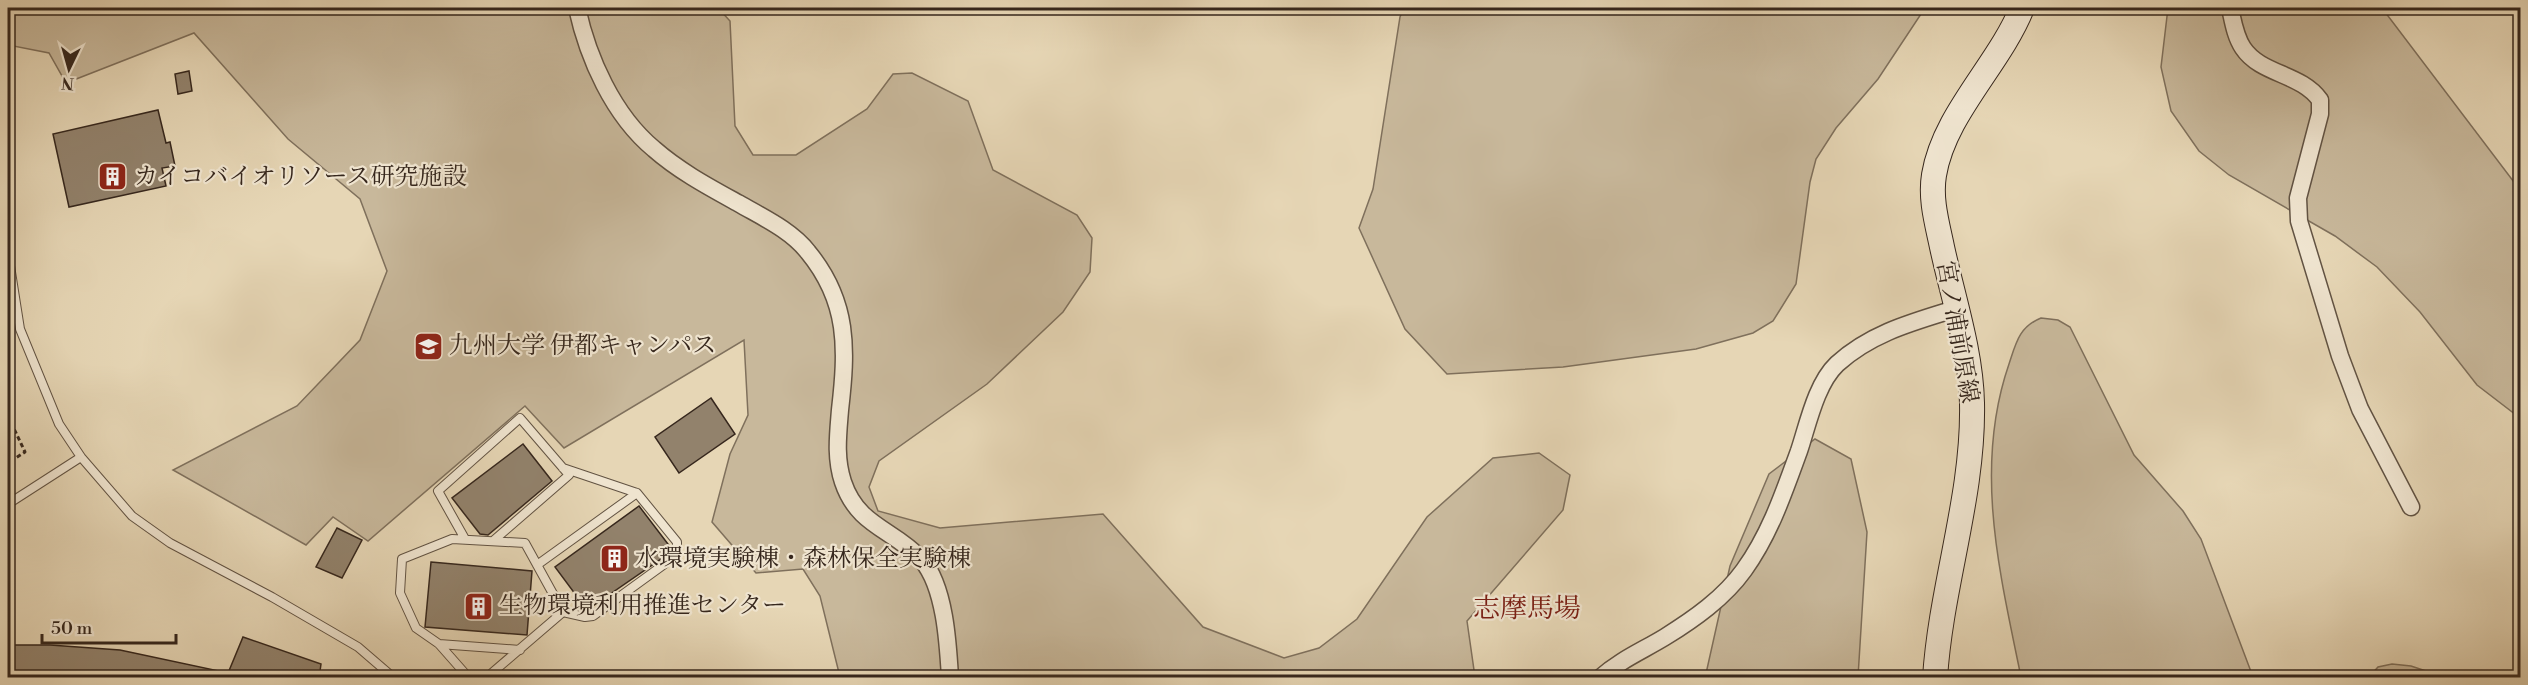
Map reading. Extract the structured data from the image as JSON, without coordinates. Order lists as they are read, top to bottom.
{
  "streets": {
    "main road": ["宮ノ浦前原線"]
  },
  "districts": ["志摩馬場"],
  "places": {
    "building": ["カイコバイオリソース研究施設", "水環境実験棟・森林保全実験棟", "生物環境利用推進センター"],
    "school or university": ["九州大学 伊都キャンパス"]
  },
  "scale_bar": "50 m",
  "north": "bottom"
}
